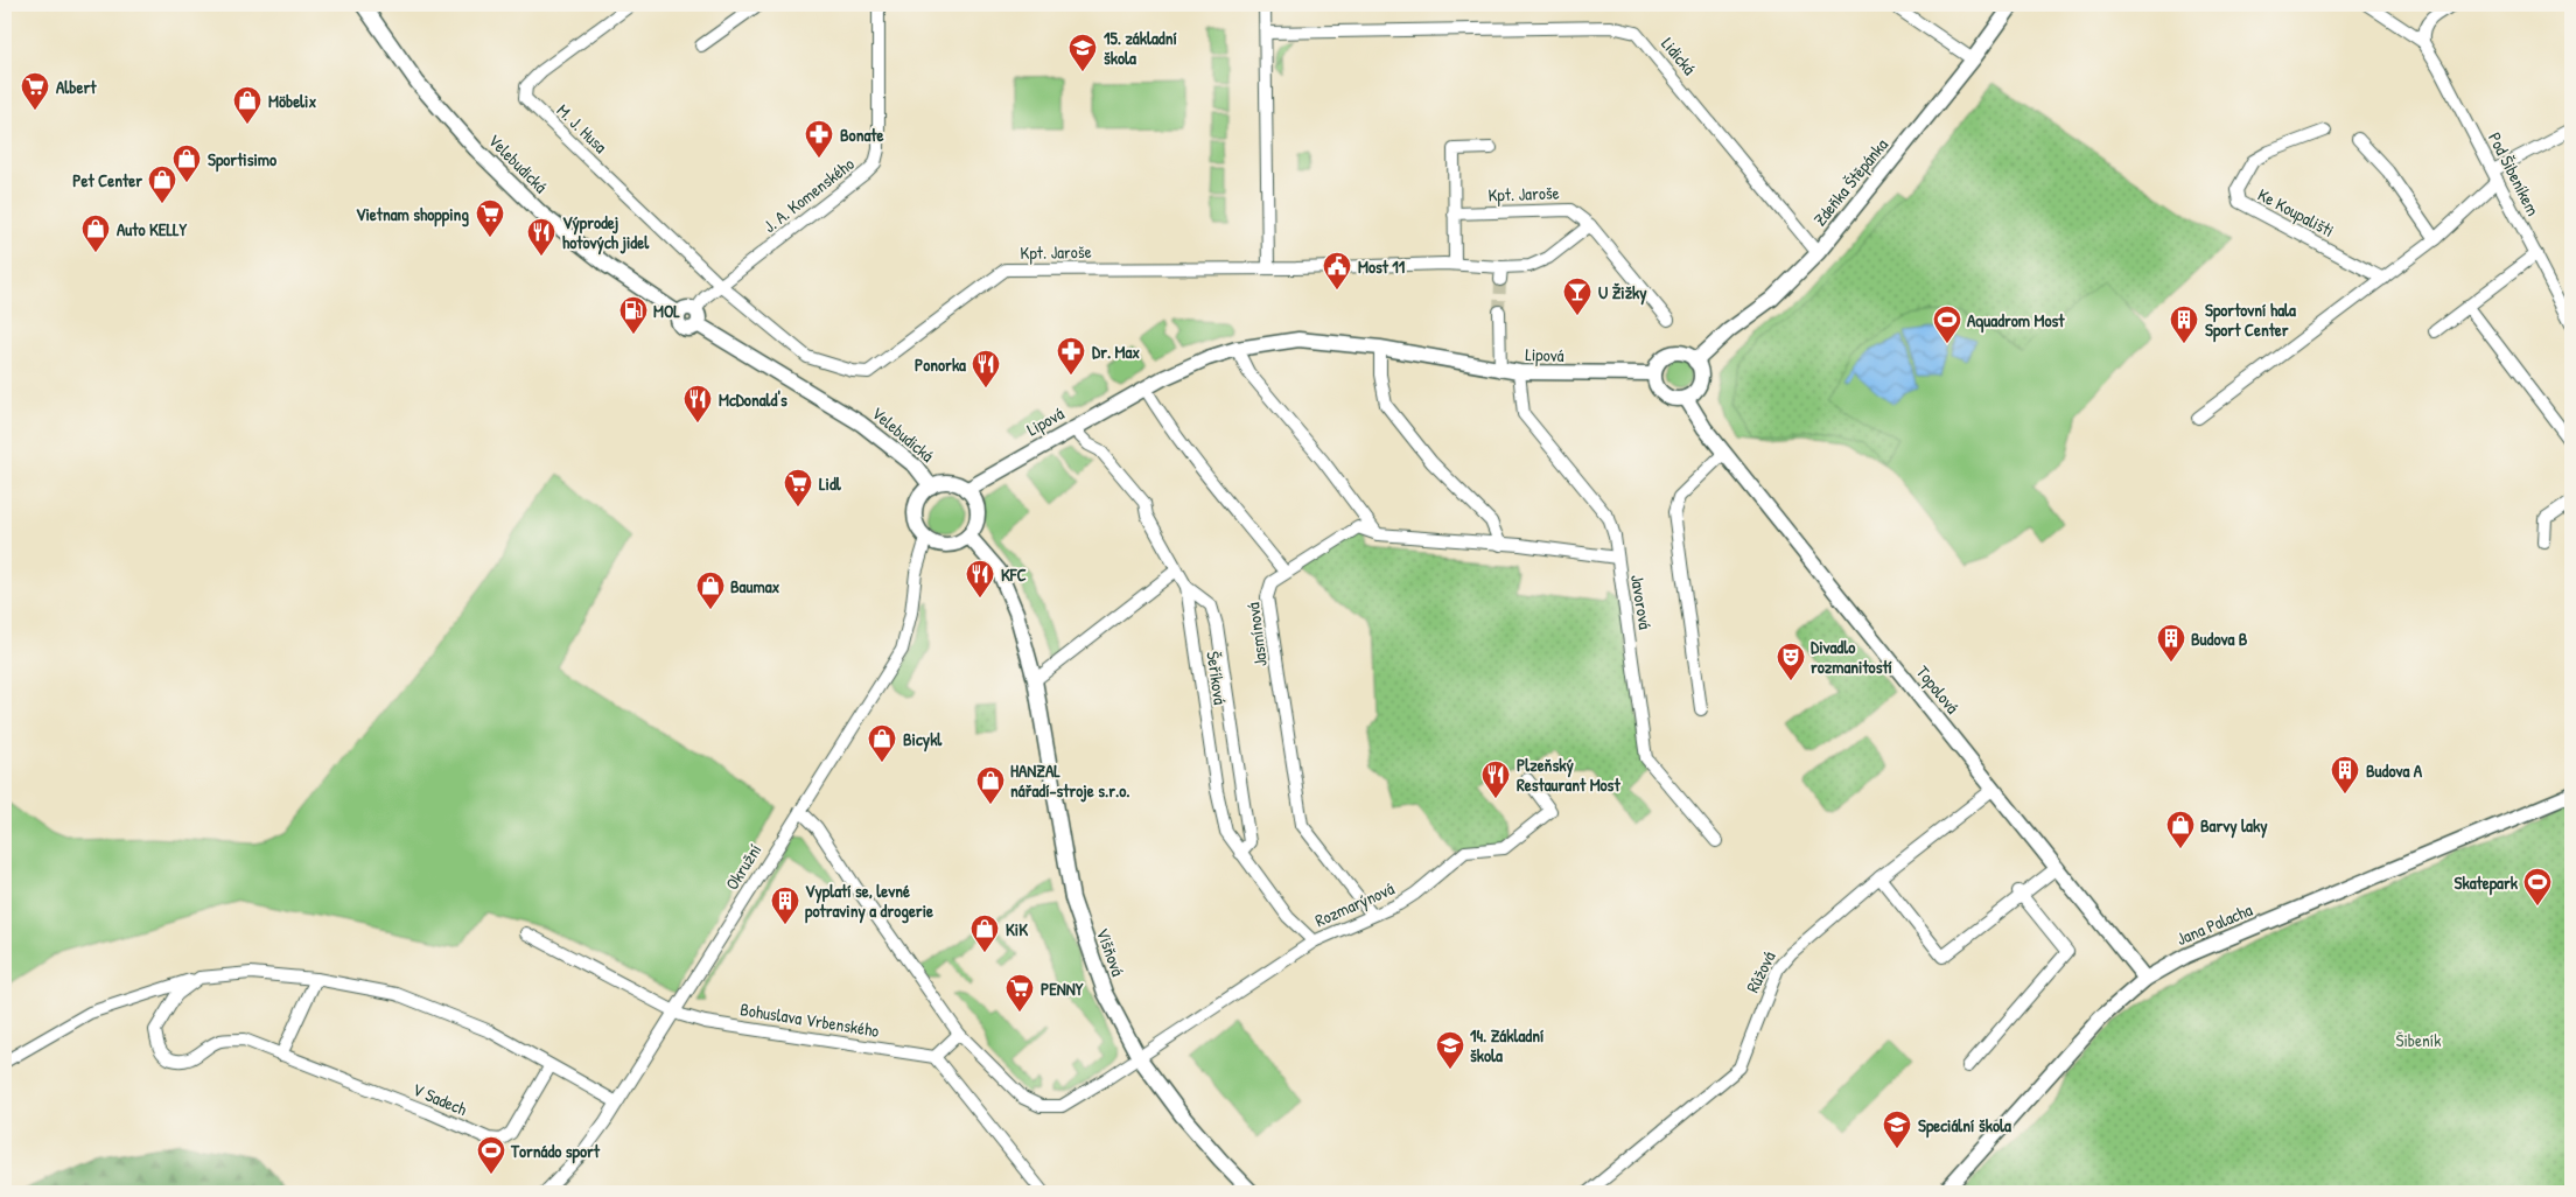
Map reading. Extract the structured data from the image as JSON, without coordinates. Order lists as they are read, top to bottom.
{
  "streets": {
    "street": [
      "Lidická",
      "M. J. Husa",
      "Velebudická",
      "Pod Šibeníkem",
      "Zdeňka Štěpánka",
      "Kpt. Jaroše",
      "J. A. Komenského",
      "Ke Koupališti",
      "Lipová",
      "Javorová",
      "Jasmínová",
      "Šeříková",
      "Topolová",
      "Okružní",
      "Rozmarýnová",
      "Jana Palacha",
      "Višňová",
      "Růžová",
      "Bohuslava Vrbenského",
      "V Sadech"
    ]
  },
  "crossings": [
    ["Lidická", "Zdeňka Štěpánka"],
    ["M. J. Husa", "Kpt. Jaroše"],
    ["M. J. Husa", "J. A. Komenského"],
    ["Velebudická", "J. A. Komenského"],
    ["Velebudická", "Lipová"],
    ["Velebudická", "Okružní"],
    ["Velebudická", "Višňová"],
    ["Zdeňka Štěpánka", "Lipová"],
    ["Zdeňka Štěpánka", "Topolová"],
    ["Kpt. Jaroše", "J. A. Komenského"],
    ["Lipová", "Javorová"],
    ["Lipová", "Šeříková"],
    ["Lipová", "Topolová"],
    ["Lipová", "Okružní"],
    ["Lipová", "Višňová"],
    ["Javorová", "Jasmínová"],
    ["Jasmínová", "Rozmarýnová"],
    ["Šeříková", "Rozmarýnová"],
    ["Topolová", "Jana Palacha"],
    ["Topolová", "Růžová"],
    ["Okružní", "Rozmarýnová"],
    ["Okružní", "Višňová"],
    ["Okružní", "Bohuslava Vrbenského"],
    ["Rozmarýnová", "Višňová"]
  ],
  "parks": ["Šibeník"],
  "places": {
    "school or university": ["15. základní škola", "14. Základní škola", "Speciální škola"],
    "supermarket": [
      "Albert",
      "Vietnam shopping",
      "Lidl",
      "PENNY"
    ],
    "shop": [
      "Möbelix",
      "Sportisimo",
      "Pet Center",
      "Auto KELLY",
      "Baumax",
      "Bicykl",
      "HANZAL nářadí-stroje s.r.o.",
      "Barvy laky",
      "KiK"
    ],
    "pharmacy": ["Bonate", "Dr. Max"],
    "restaurant": [
      "Výprodej hotových jidel",
      "Ponorka",
      "McDonald's",
      "KFC",
      "Plzeňský Restaurant Most"
    ],
    "public building": ["Most 11"],
    "bar": ["U Žižky"],
    "fuel station": ["MOL"],
    "sports": ["Aquadrom Most", "Skatepark", "Tornádo sport"],
    "building": [
      "Sportovní hala Sport Center",
      "Budova B",
      "Budova A",
      "Vyplatí se, levné potraviny a drogerie"
    ],
    "theatre": ["Divadlo rozmanitostí"]
  }
}
